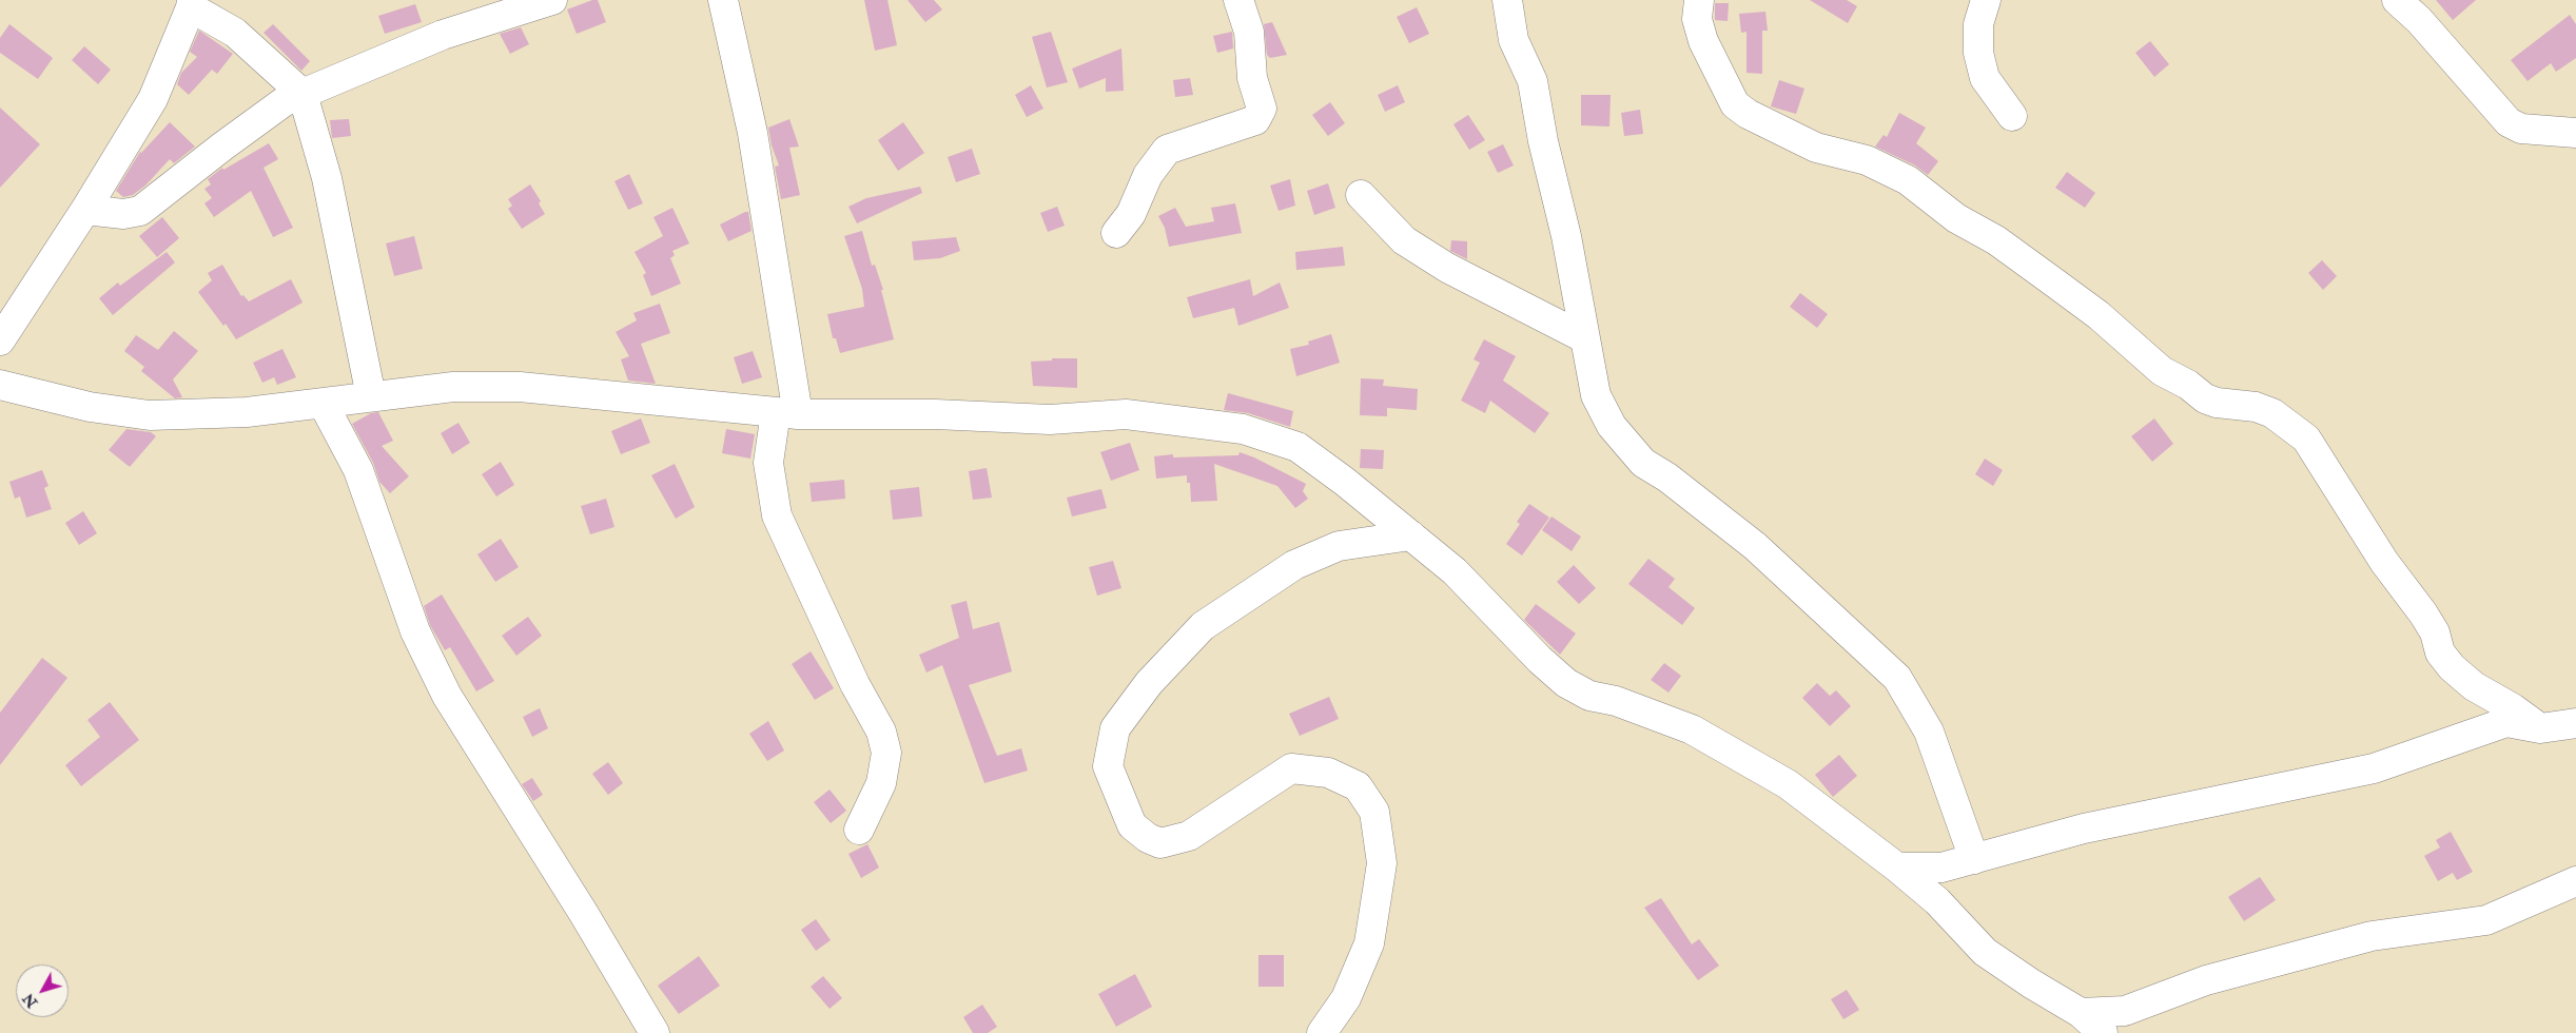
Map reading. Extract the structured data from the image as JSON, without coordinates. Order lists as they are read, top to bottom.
{
  "north": "bottom left"
}
